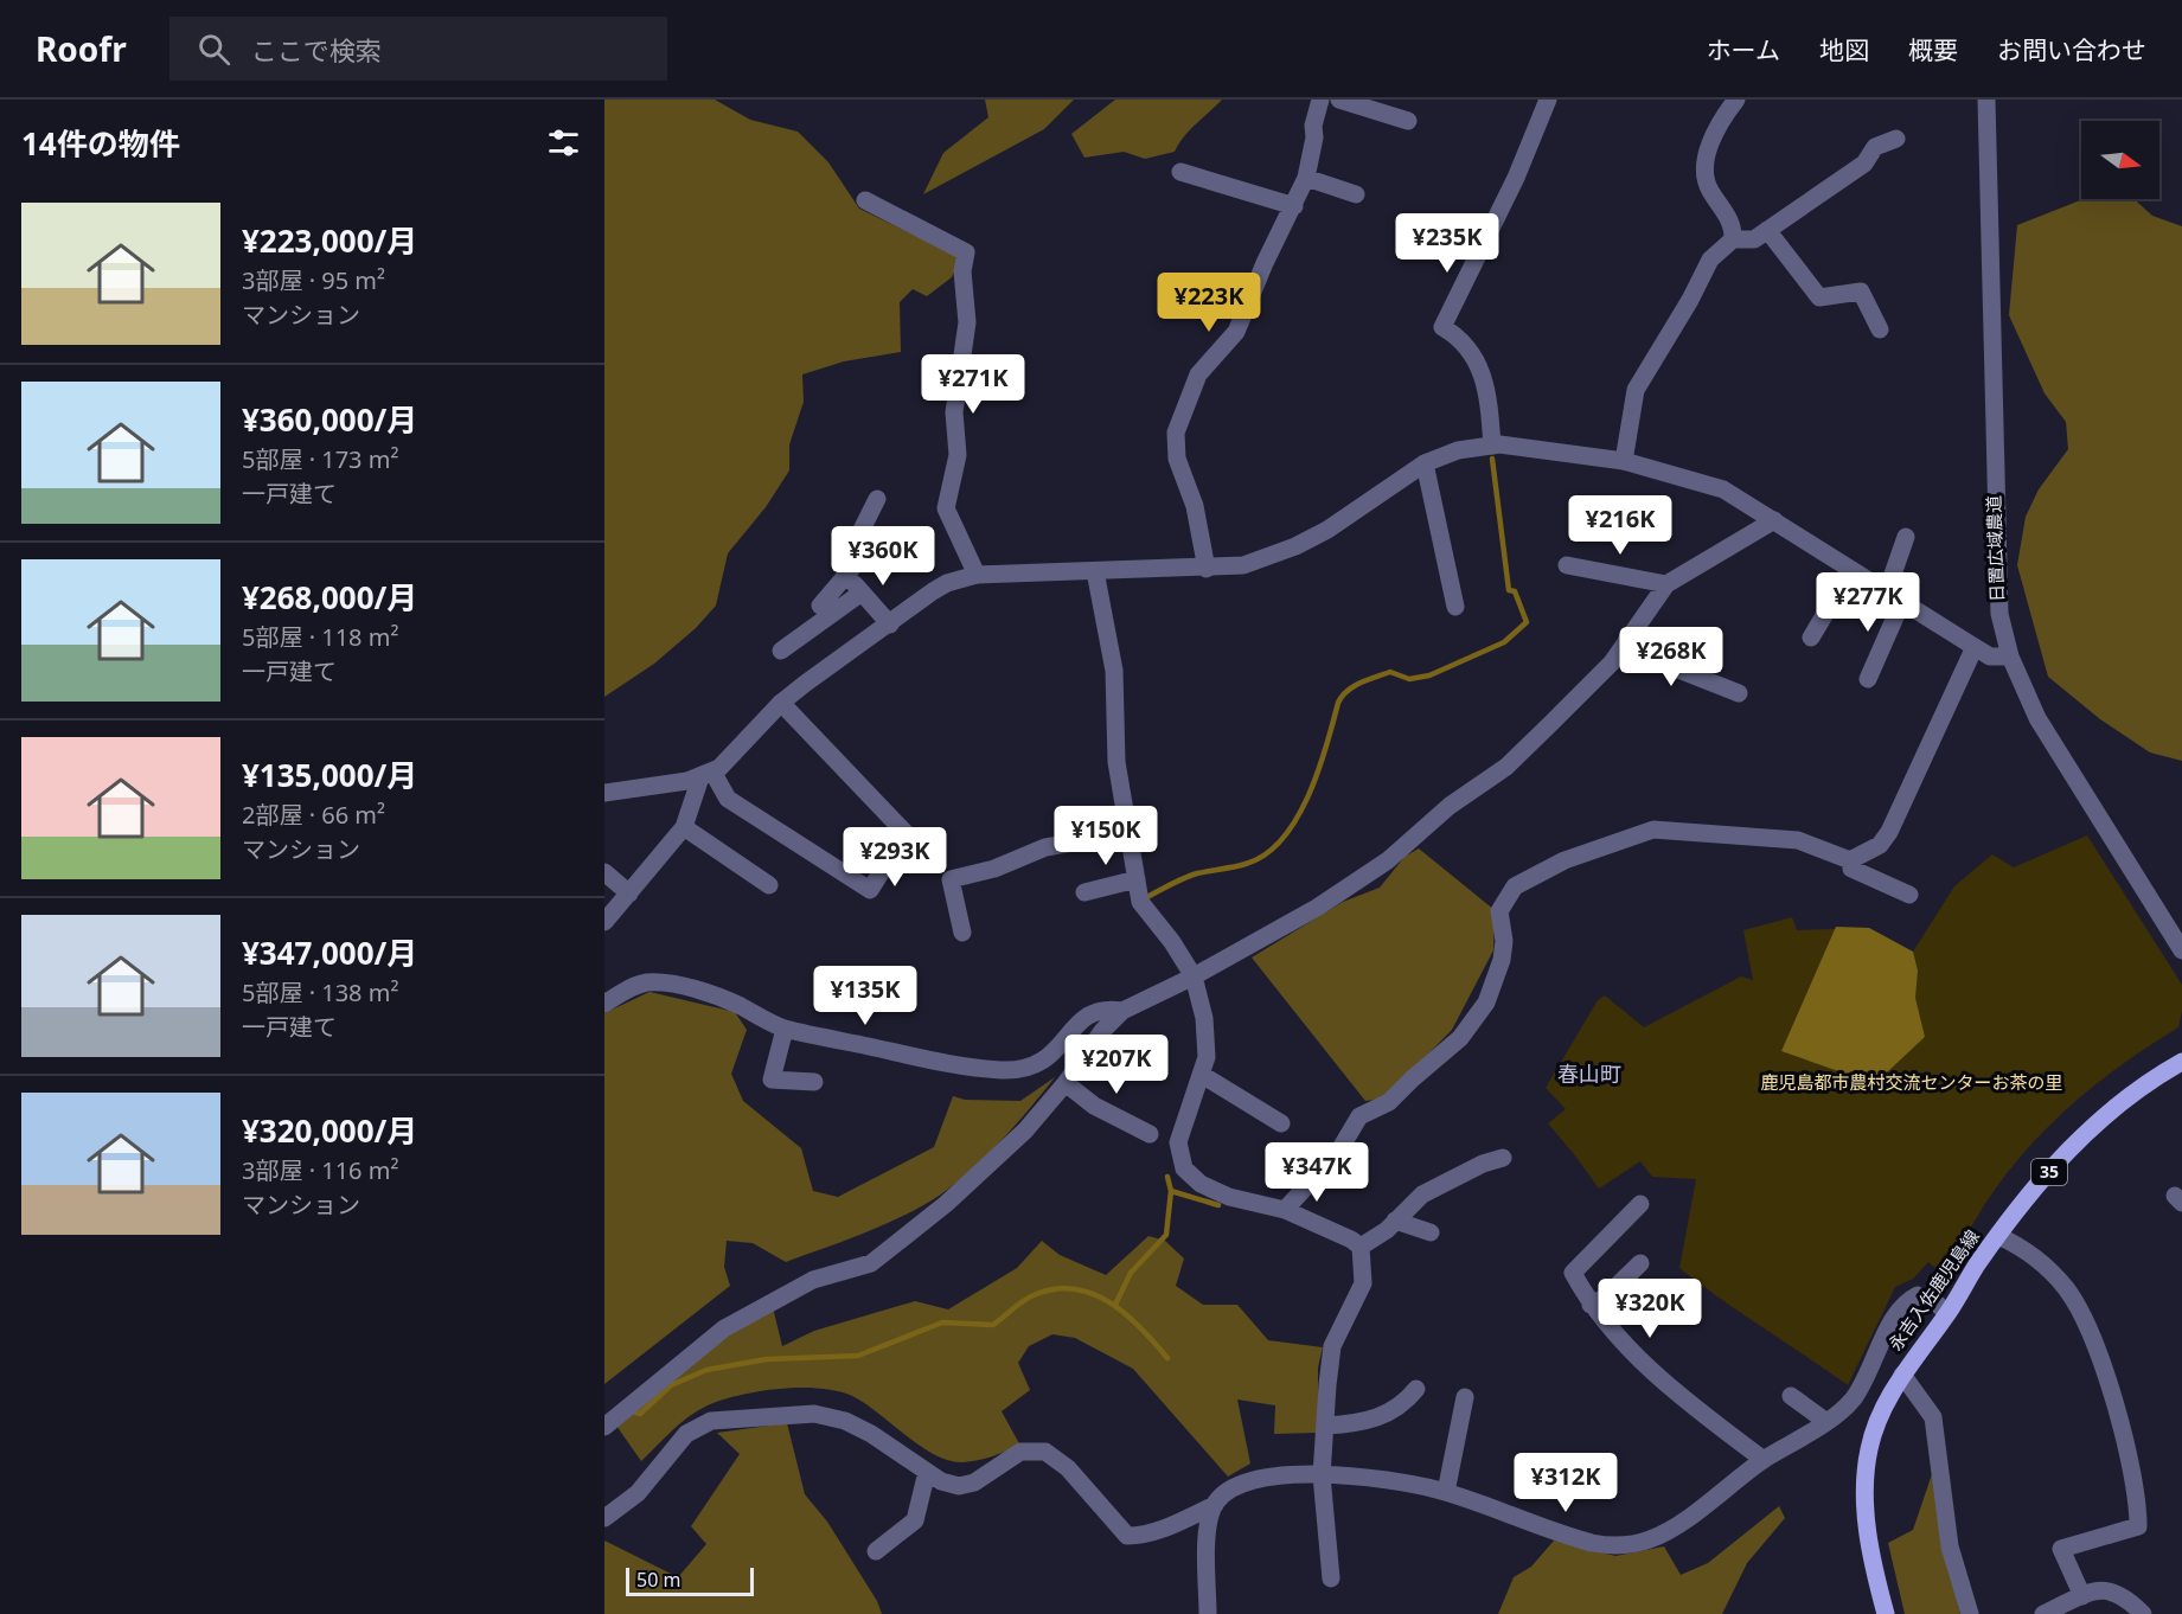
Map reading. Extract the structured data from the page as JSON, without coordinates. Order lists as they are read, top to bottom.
{
  "streets": {
    "main road": ["35", "永吉入佐鹿児島線"],
    "street": ["日置広域農道"]
  },
  "districts": ["春山町"],
  "parks": ["鹿児島都市農村交流センターお茶の里"],
  "scale_bar": "50 m",
  "north": "right",
  "page": {
    "header": "Roofr",
    "search": "ここで検索",
    "nav": [
      "ホーム",
      "地図",
      "概要",
      "お問い合わせ"
    ],
    "heading": "14件の物件",
    "list": [
      {
        "name": "¥223,000/月",
        "note": "3部屋 · 95 m² · マンション"
      },
      {
        "name": "¥360,000/月",
        "note": "5部屋 · 173 m² · 一戸建て"
      },
      {
        "name": "¥268,000/月",
        "note": "5部屋 · 118 m² · 一戸建て"
      },
      {
        "name": "¥135,000/月",
        "note": "2部屋 · 66 m² · マンション"
      },
      {
        "name": "¥347,000/月",
        "note": "5部屋 · 138 m² · 一戸建て"
      },
      {
        "name": "¥320,000/月",
        "note": "3部屋 · 116 m² · マンション"
      }
    ],
    "price": [
      "¥235K",
      "¥223K",
      "¥271K",
      "¥216K",
      "¥360K",
      "¥277K",
      "¥268K",
      "¥150K",
      "¥293K",
      "¥135K",
      "¥207K",
      "¥347K",
      "¥320K",
      "¥312K"
    ],
    "scale": "50 m"
  }
}
